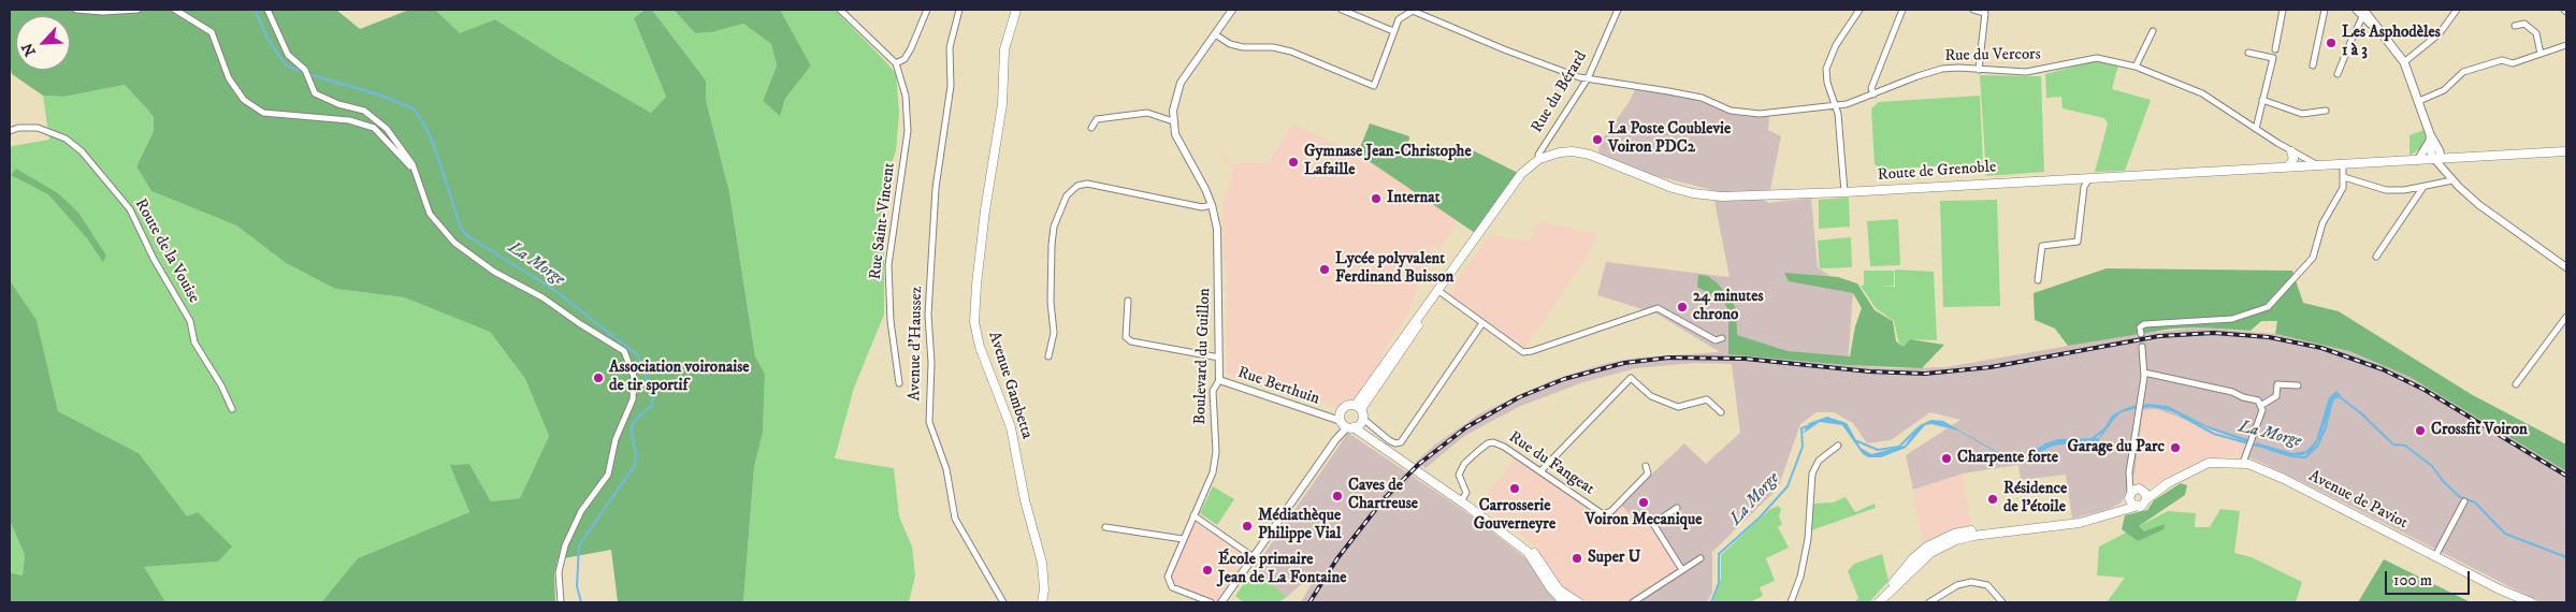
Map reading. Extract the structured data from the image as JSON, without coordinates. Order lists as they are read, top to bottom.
{
  "streets": {
    "main road": ["Route de Grenoble", "Avenue Gambetta", "Avenue de Paviot"],
    "street": [
      "Rue du Vercors",
      "Rue du Bérard",
      "Rue Saint-Vincent",
      "Route de la Vouise",
      "Avenue d'Haussez",
      "Boulevard du Guillon",
      "Rue Berthuin",
      "Rue du Fangeat"
    ]
  },
  "crossings": [
    ["Rue du Vercors", "Rue du Bérard"],
    ["Rue du Vercors", "Route de Grenoble"],
    ["Rue du Bérard", "Route de Grenoble"],
    ["Route de Grenoble", "Rue Berthuin"],
    ["Boulevard du Guillon", "Rue Berthuin"]
  ],
  "water": ["La Morge"],
  "places": [
    "Les Asphodèles 1 à 3",
    "La Poste Coublevie Voiron PDC2",
    "Gymnase Jean-Christophe Lafaille",
    "Internat",
    "Lycée polyvalent Ferdinand Buisson",
    "24 minutes chrono",
    "Association voironaise de tir sportif",
    "Crossfit Voiron",
    "Garage du Parc",
    "Charpente forte",
    "Carrosserie Gouverneyre",
    "Caves de Chartreuse",
    "Résidence de l'étoile",
    "Voiron Mecanique",
    "Médiathèque Philippe Vial",
    "Super U",
    "École primaire Jean de La Fontaine"
  ],
  "scale_bar": "100 m",
  "north": "bottom left"
}
